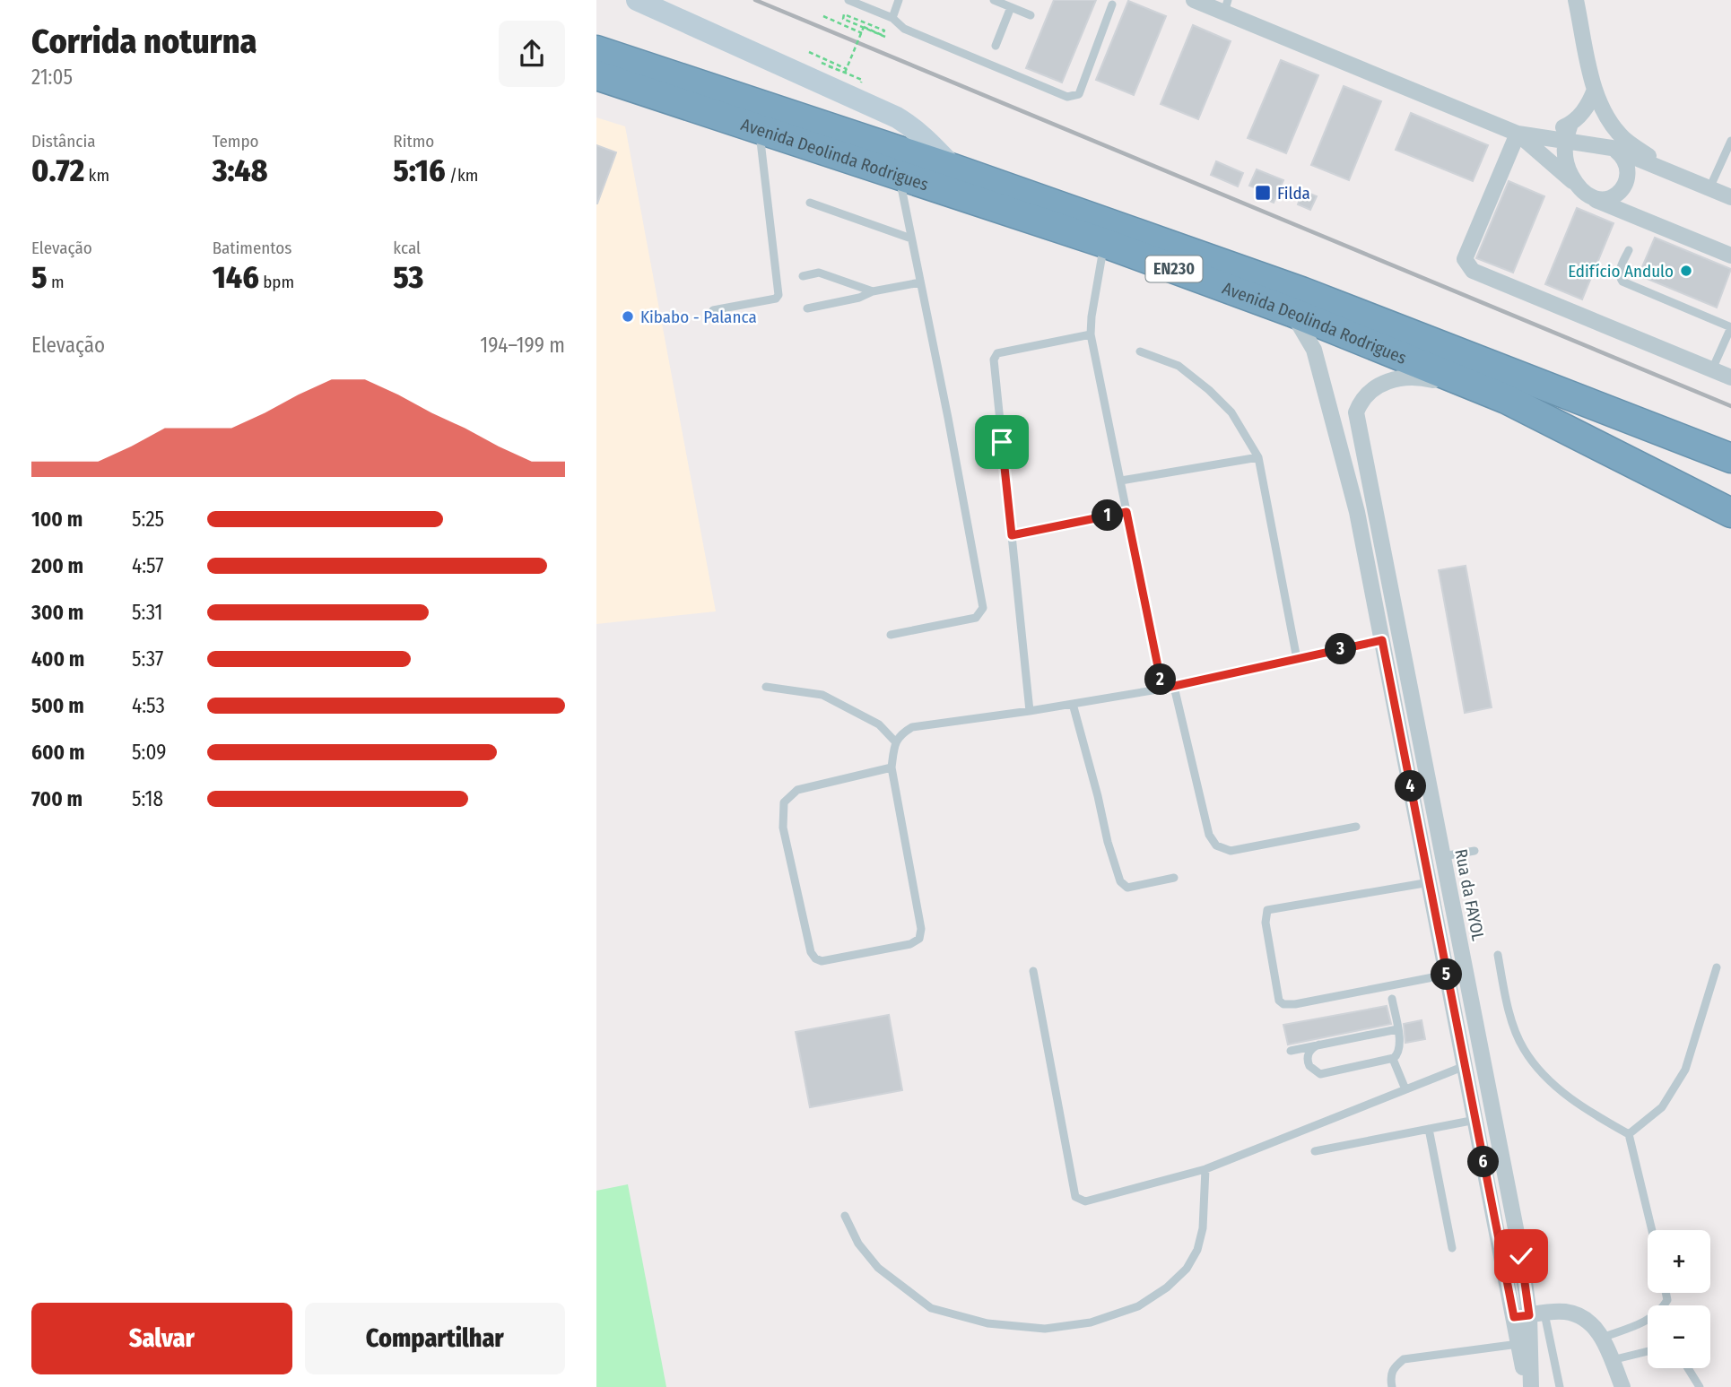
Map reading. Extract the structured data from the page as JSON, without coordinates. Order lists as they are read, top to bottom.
{
  "streets": {
    "highway": ["Avenida Deolinda Rodrigues", "EN230"],
    "street": ["Rua da FAYOL"]
  },
  "crossings": [
    ["Avenida Deolinda Rodrigues", "Rua da FAYOL"]
  ],
  "places": {
    "transit": ["Filda"],
    "other": ["Edifício Andulo", "Kibabo - Palanca"]
  },
  "page": {
    "heading": ["Corrida noturna", "21:05"],
    "stats": [
      ["Distância", "0.72 km"],
      ["Tempo", "3:48"],
      ["Ritmo", "5:16 /km"],
      ["Elevação", "5 m"],
      ["Batimentos", "146 bpm"],
      ["kcal", "53"]
    ],
    "chart": ["Elevação", "194–199 m"],
    "list": [
      {
        "name": "100 m",
        "note": "5:25"
      },
      {
        "name": "200 m",
        "note": "4:57"
      },
      {
        "name": "300 m",
        "note": "5:31"
      },
      {
        "name": "400 m",
        "note": "5:37"
      },
      {
        "name": "500 m",
        "note": "4:53"
      },
      {
        "name": "600 m",
        "note": "5:09"
      },
      {
        "name": "700 m",
        "note": "5:18"
      }
    ],
    "pins": [
      "1",
      "3",
      "2",
      "4",
      "5",
      "6"
    ],
    "map_buttons": ["+", "−"],
    "buttons": ["Salvar", "Compartilhar"]
  }
}
